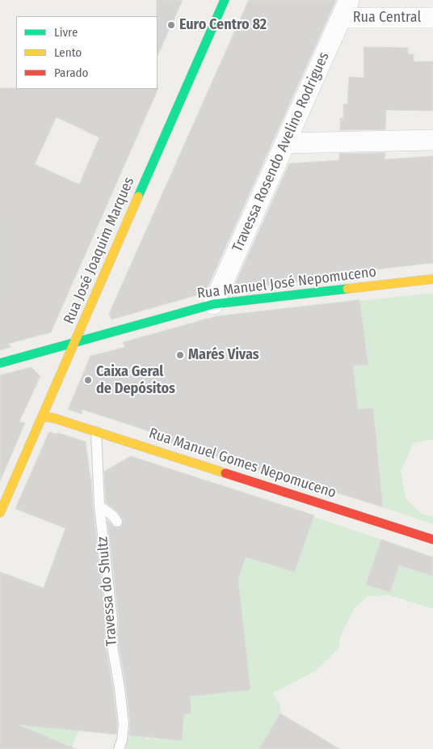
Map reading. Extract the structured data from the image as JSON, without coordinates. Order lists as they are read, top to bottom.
{
  "streets": {
    "street": [
      "Rua Central",
      "Travessa Rosendo Avelino Rodrigues",
      "Rua José Joaquim Marques",
      "Rua Manuel José Nepomuceno",
      "Rua Manuel Gomes Nepomuceno"
    ],
    "lane": ["Travessa do Shultz"]
  },
  "crossings": [
    ["Rua Central", "Travessa Rosendo Avelino Rodrigues"],
    ["Travessa Rosendo Avelino Rodrigues", "Rua Manuel José Nepomuceno"],
    ["Rua José Joaquim Marques", "Rua Manuel José Nepomuceno"],
    ["Rua José Joaquim Marques", "Rua Manuel Gomes Nepomuceno"],
    ["Rua Manuel Gomes Nepomuceno", "Travessa do Shultz"]
  ],
  "places": ["Euro Centro 82", "Marés Vivas", "Caixa Geral de Depósitos"],
  "legend": ["Livre", "Lento", "Parado"]
}
